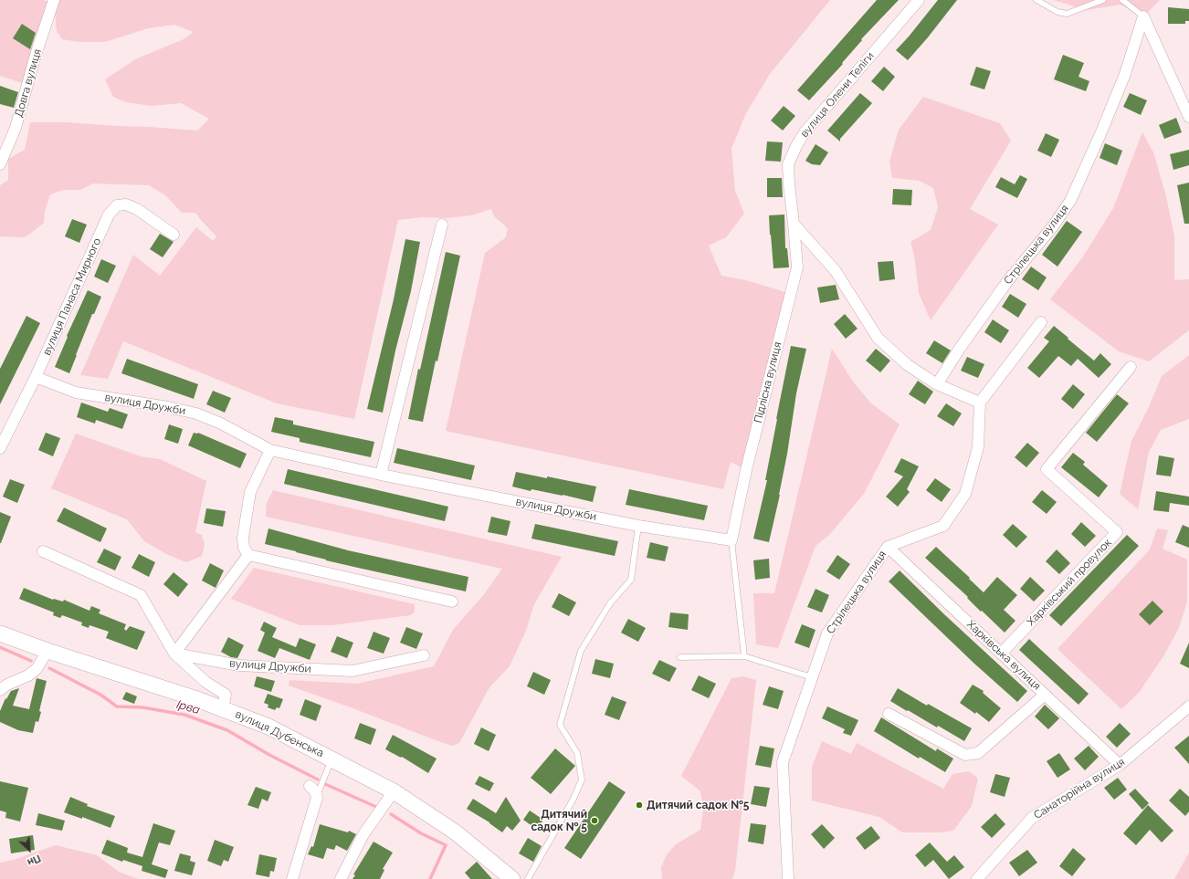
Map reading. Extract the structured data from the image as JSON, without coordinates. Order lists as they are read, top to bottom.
{
  "streets": {
    "main road": ["вулиця Дубенська"],
    "street": [
      "Довга вулиця",
      "вулиця Олени Теліги",
      "Стрілецька вулиця",
      "вулиця Панаса Мирного",
      "Підлісна вулиця",
      "вулиця Дружби",
      "Харківський провулок",
      "Харківська вулиця",
      "Санаторійна вулиця"
    ]
  },
  "crossings": [
    ["вулиця Олени Теліги", "Підлісна вулиця"],
    ["Стрілецька вулиця", "Харківська вулиця"],
    ["вулиця Панаса Мирного", "вулиця Дружби"],
    ["Підлісна вулиця", "вулиця Дружби"],
    ["Харківський провулок", "Харківська вулиця"],
    ["Харківська вулиця", "Санаторійна вулиця"]
  ],
  "water": ["Ірва"],
  "places": ["Дитячий садок №5", "Дитячий садок № 5"],
  "north": "bottom right"
}
